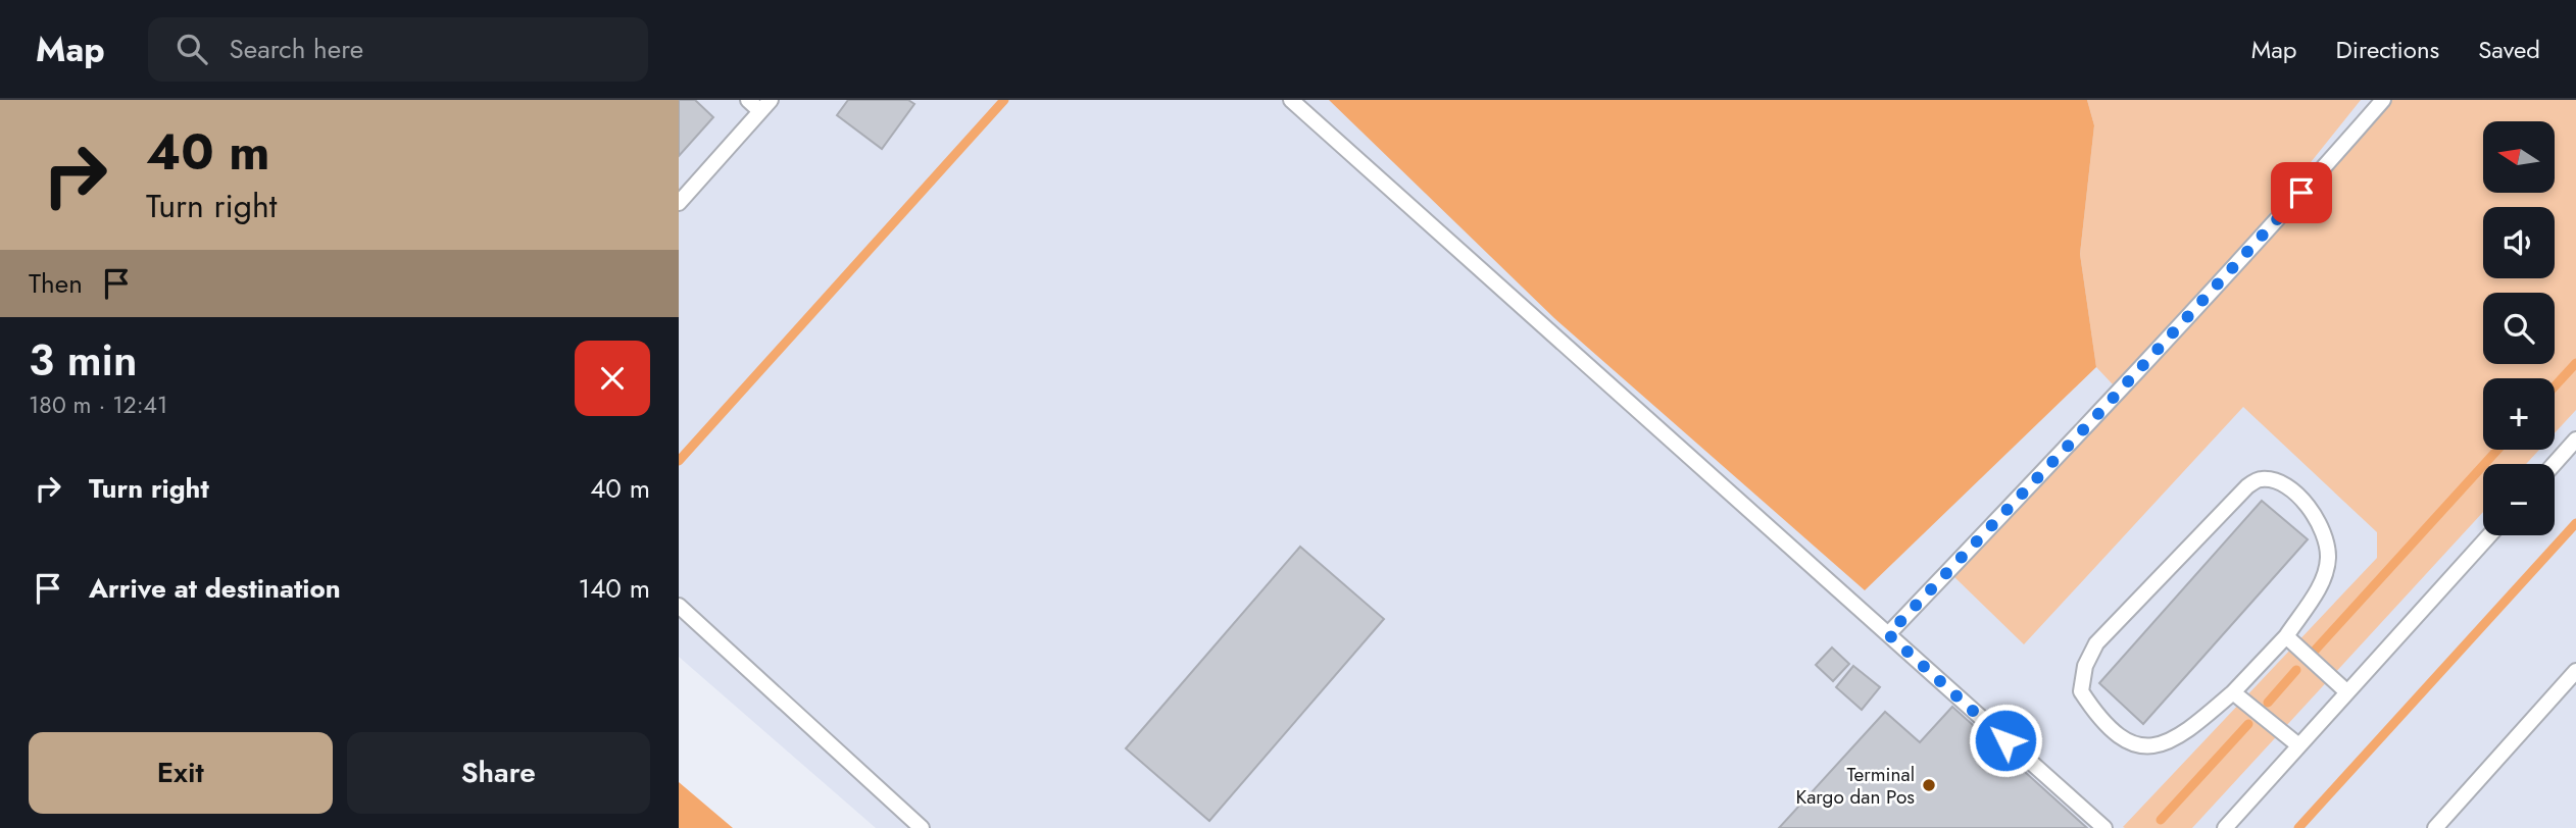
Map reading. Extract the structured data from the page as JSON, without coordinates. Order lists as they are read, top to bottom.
{
  "places": ["Terminal Kargo dan Pos"],
  "north": "left",
  "page": {
    "header": "Map",
    "search": "Search here",
    "nav": ["Map", "Directions", "Saved"],
    "turn": ["40 m", "Turn right"],
    "map_buttons": ["+", "−"],
    "then": "Then",
    "heading": ["3 min", "180 m · 12:41"],
    "list": [
      {
        "name": "Turn right",
        "value": "40 m"
      },
      {
        "name": "Arrive at destination",
        "value": "140 m"
      }
    ],
    "buttons": ["Exit", "Share"]
  }
}
